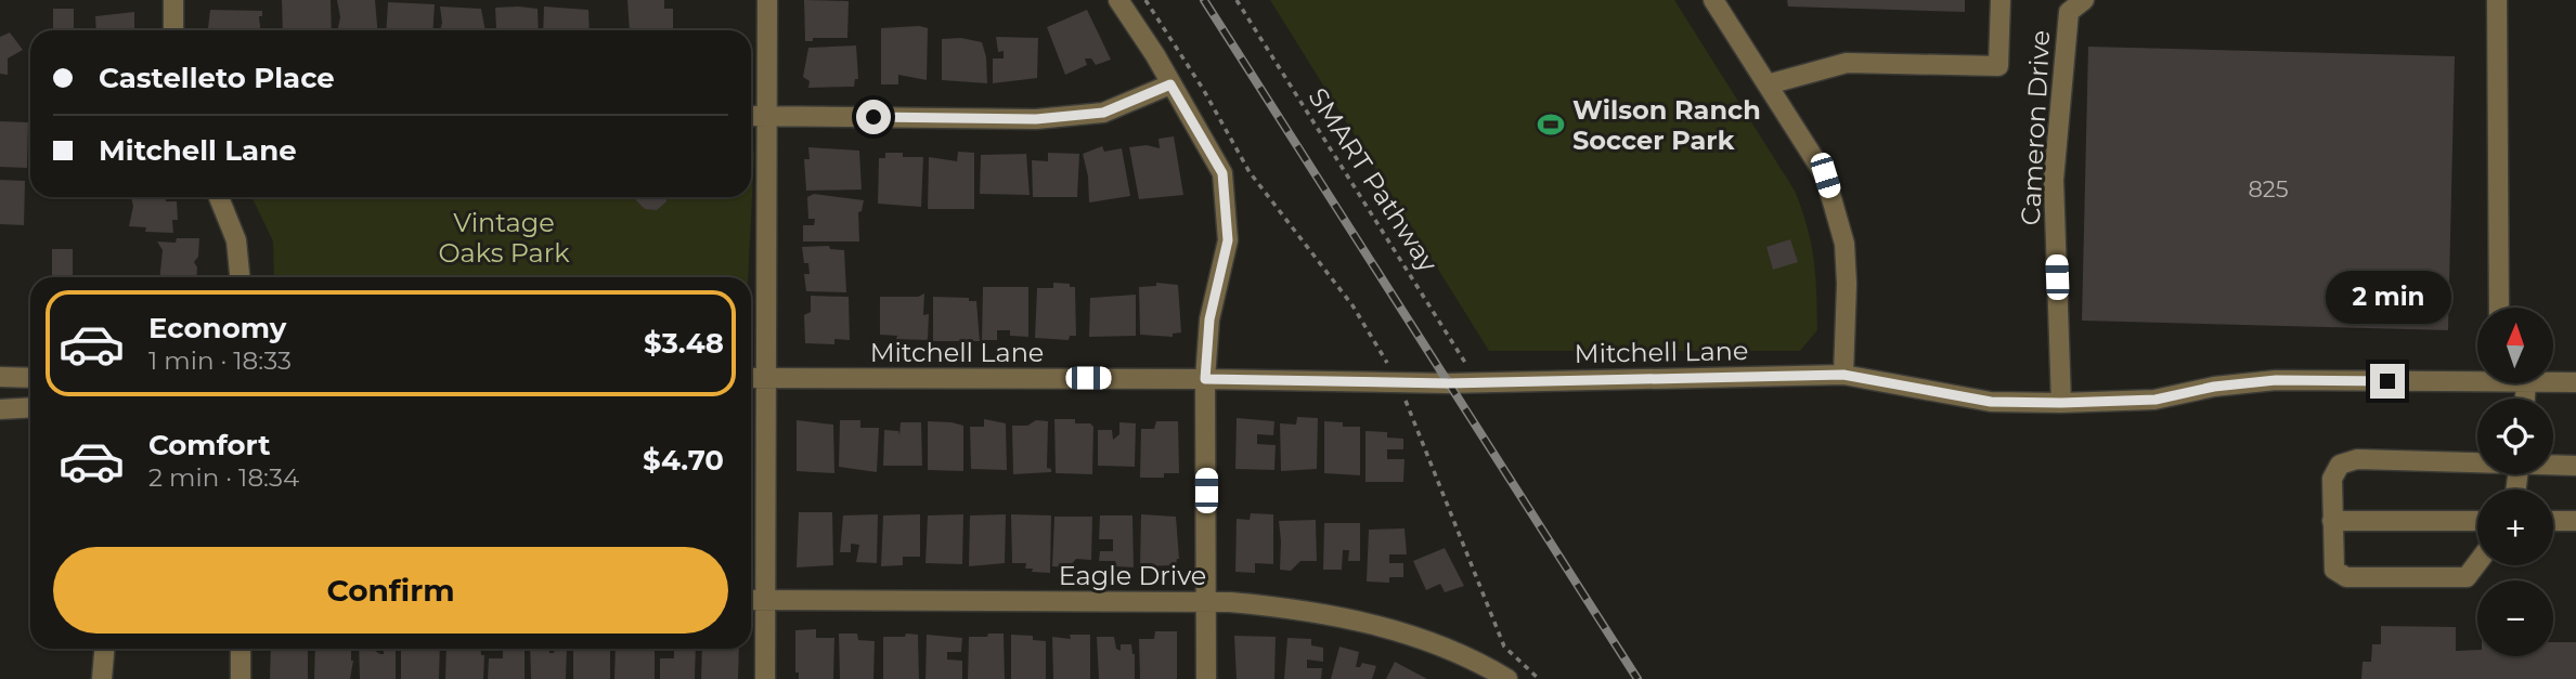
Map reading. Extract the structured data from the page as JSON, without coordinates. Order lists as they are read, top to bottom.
{
  "streets": {
    "street": ["Cameron Drive", "Mitchell Lane", "Eagle Drive"],
    "path": ["SMART Pathway"]
  },
  "crossings": [
    ["Cameron Drive", "Mitchell Lane"],
    ["SMART Pathway", "Mitchell Lane"]
  ],
  "parks": ["Vintage Oaks Park"],
  "places": {
    "sports": ["Wilson Ranch Soccer Park"]
  },
  "house_numbers": ["825"],
  "north": "top",
  "page": {
    "banner": ["Castelleto Place", "Mitchell Lane"],
    "bubble": "2 min",
    "list": [
      {
        "name": "Economy",
        "note": "1 min · 18:33",
        "value": "$3.48"
      },
      {
        "name": "Comfort",
        "note": "2 min · 18:34",
        "value": "$4.70"
      }
    ],
    "map_buttons": ["+", "−"],
    "buttons": "Confirm"
  }
}
